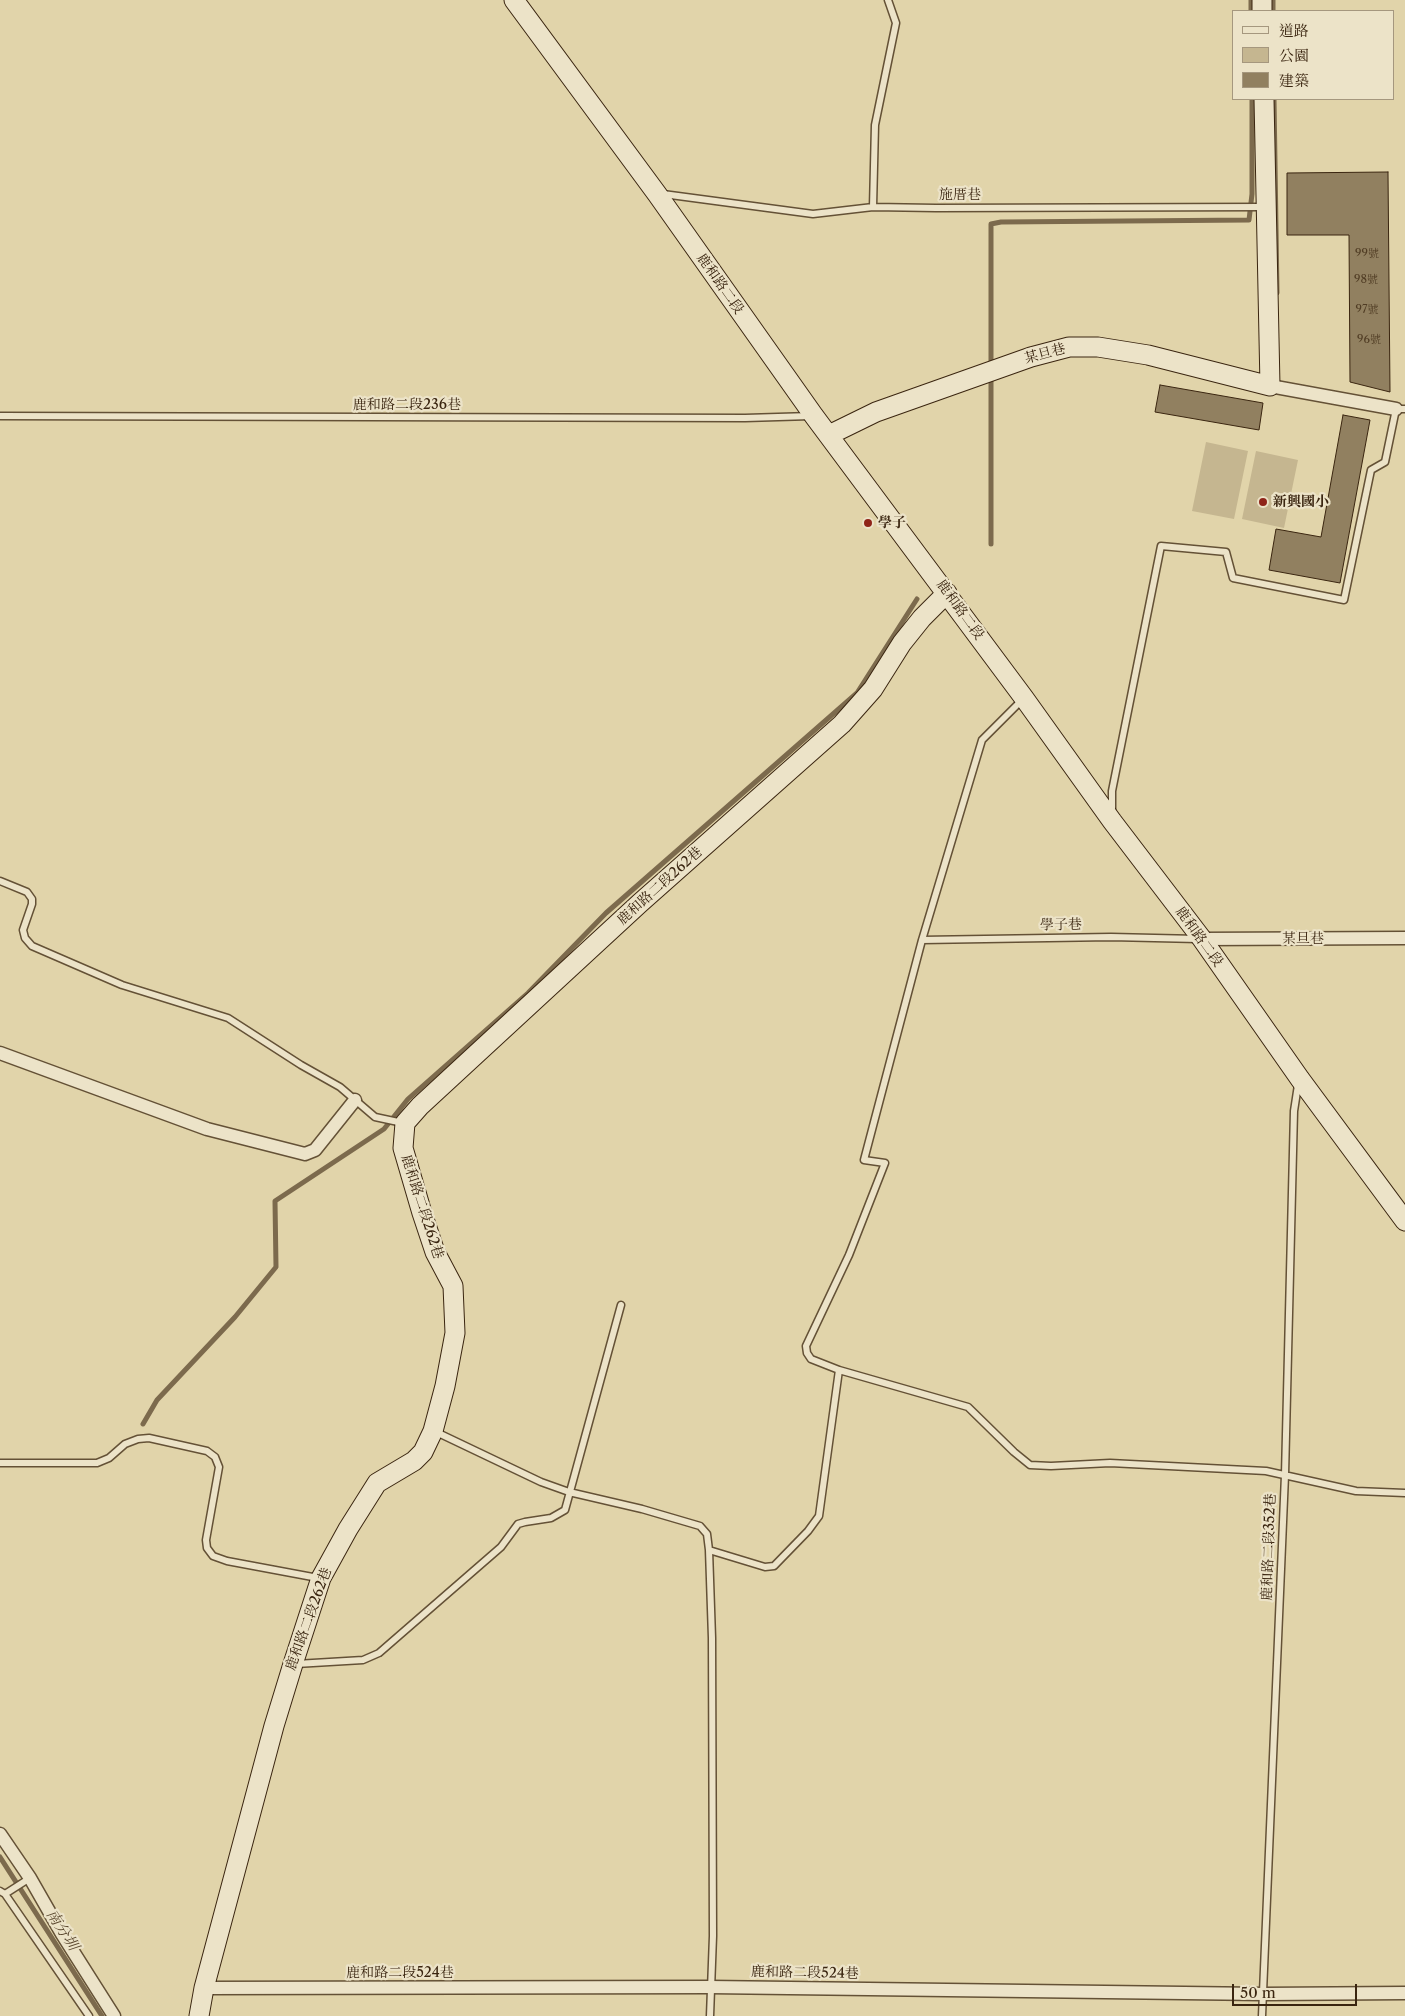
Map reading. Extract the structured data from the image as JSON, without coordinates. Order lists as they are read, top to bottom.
{
  "streets": {
    "street": [
      "鹿和路二段",
      "某旦巷",
      "鹿和路二段262巷",
      "鹿和路二段524巷"
    ],
    "lane": [
      "施厝巷",
      "鹿和路二段236巷",
      "學子巷",
      "鹿和路二段352巷"
    ]
  },
  "crossings": [
    ["施厝巷", "鹿和路二段"],
    ["鹿和路二段", "某旦巷"],
    ["鹿和路二段", "鹿和路二段236巷"],
    ["鹿和路二段", "鹿和路二段262巷"],
    ["鹿和路二段", "學子巷"],
    ["鹿和路二段", "鹿和路二段352巷"],
    ["某旦巷", "學子巷"],
    ["鹿和路二段262巷", "鹿和路二段524巷"],
    ["鹿和路二段352巷", "鹿和路二段524巷"]
  ],
  "water": ["南分圳"],
  "places": ["新興國小", "學子"],
  "house_numbers": [
    "99號",
    "98號",
    "97號",
    "96號"
  ],
  "legend": ["道路", "公園", "建築"],
  "scale_bar": "50 m"
}
